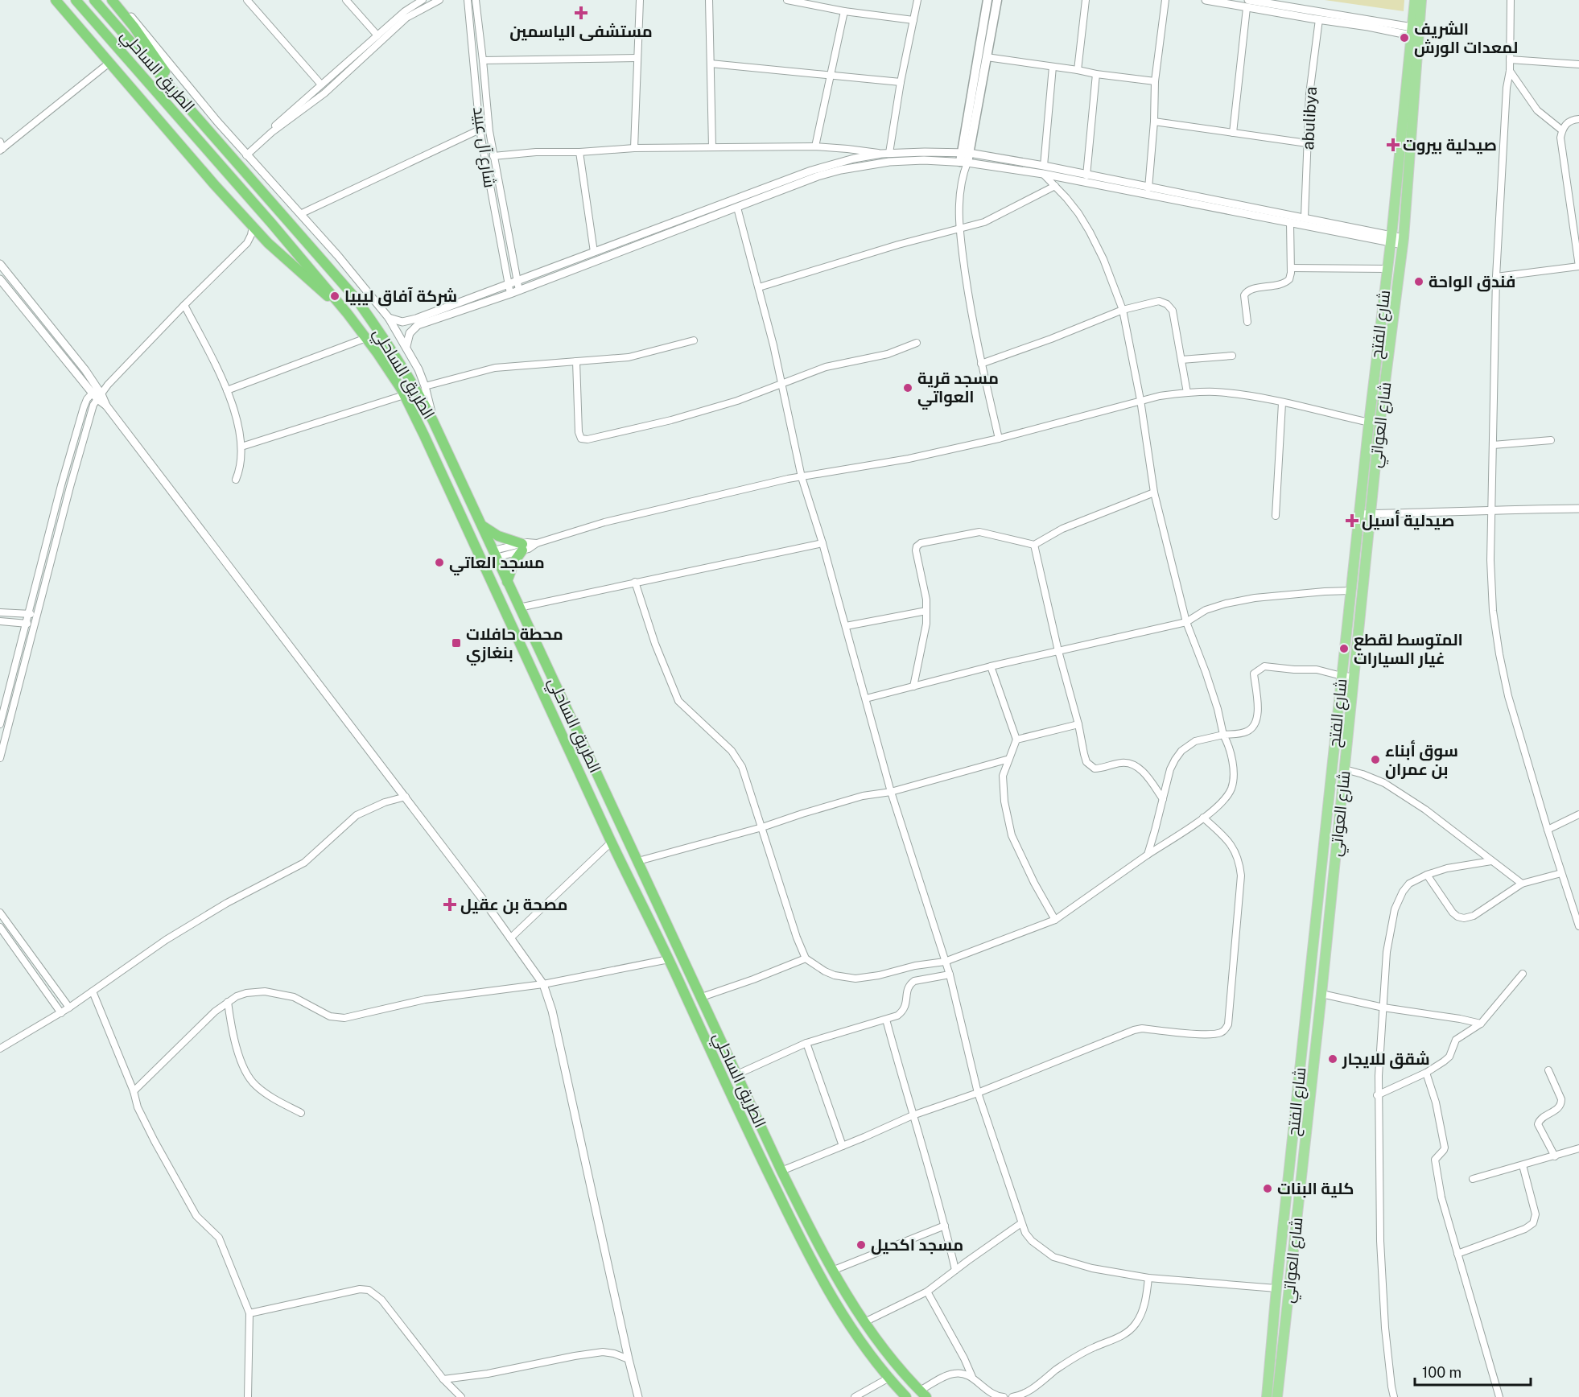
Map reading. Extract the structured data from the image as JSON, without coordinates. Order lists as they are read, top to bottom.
{
  "streets": {
    "highway": ["الطريق الساحلي"],
    "main road": ["شارع الفتح", "شارع العواتي"],
    "street": ["abulibya", "شارع آل عبيد"]
  },
  "crossings": [
    ["شارع الفتح", "شارع العواتي"]
  ],
  "places": {
    "health": [
      "مستشفى الياسمين",
      "صيدلية بيروت",
      "صيدلية أسيل",
      "مصحة بن عقيل"
    ],
    "other": [
      "الشريف لمعدات الورش",
      "فندق الواحة",
      "شركة آفاق ليبيا",
      "مسجد قرية العواتي",
      "مسجد العاتي",
      "المتوسط لقطع غيار السيارات",
      "سوق أبناء بن عمران",
      "شقق للايجار",
      "كلية البنات",
      "مسجد اكحيل"
    ],
    "transit": ["محطة حافلات بنغازي"]
  },
  "scale_bar": "100 m"
}
